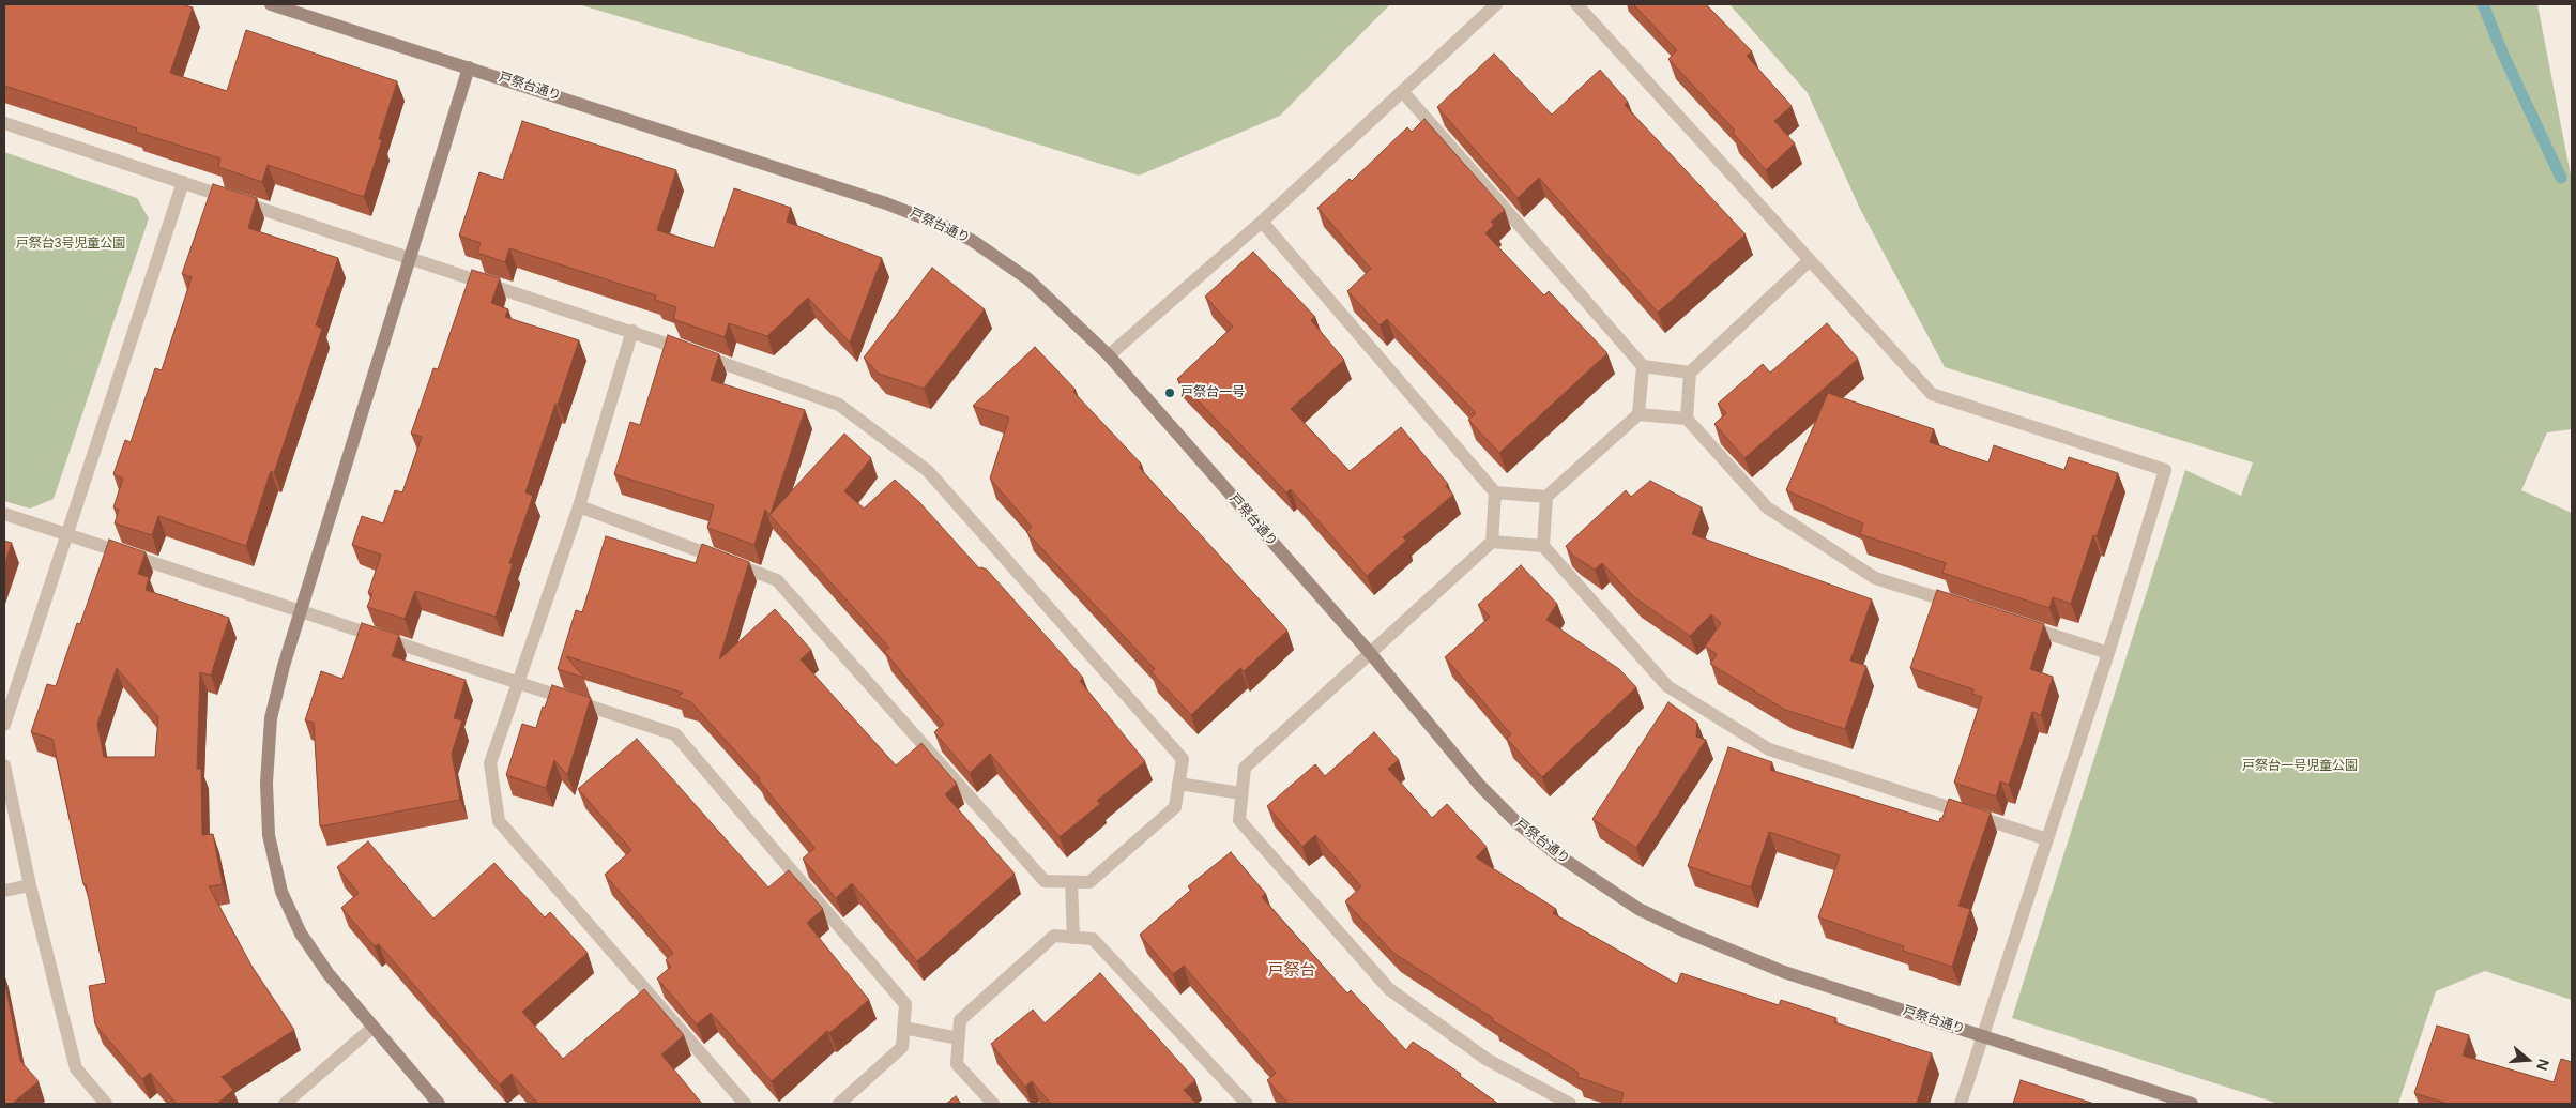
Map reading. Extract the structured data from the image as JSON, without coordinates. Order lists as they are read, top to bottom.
{
  "streets": {
    "street": ["戸祭台通り"]
  },
  "districts": ["戸祭台"],
  "parks": ["戸祭台3号児童公園", "戸祭台一号児童公園"],
  "places": ["戸祭台一号"],
  "north": "right"
}
